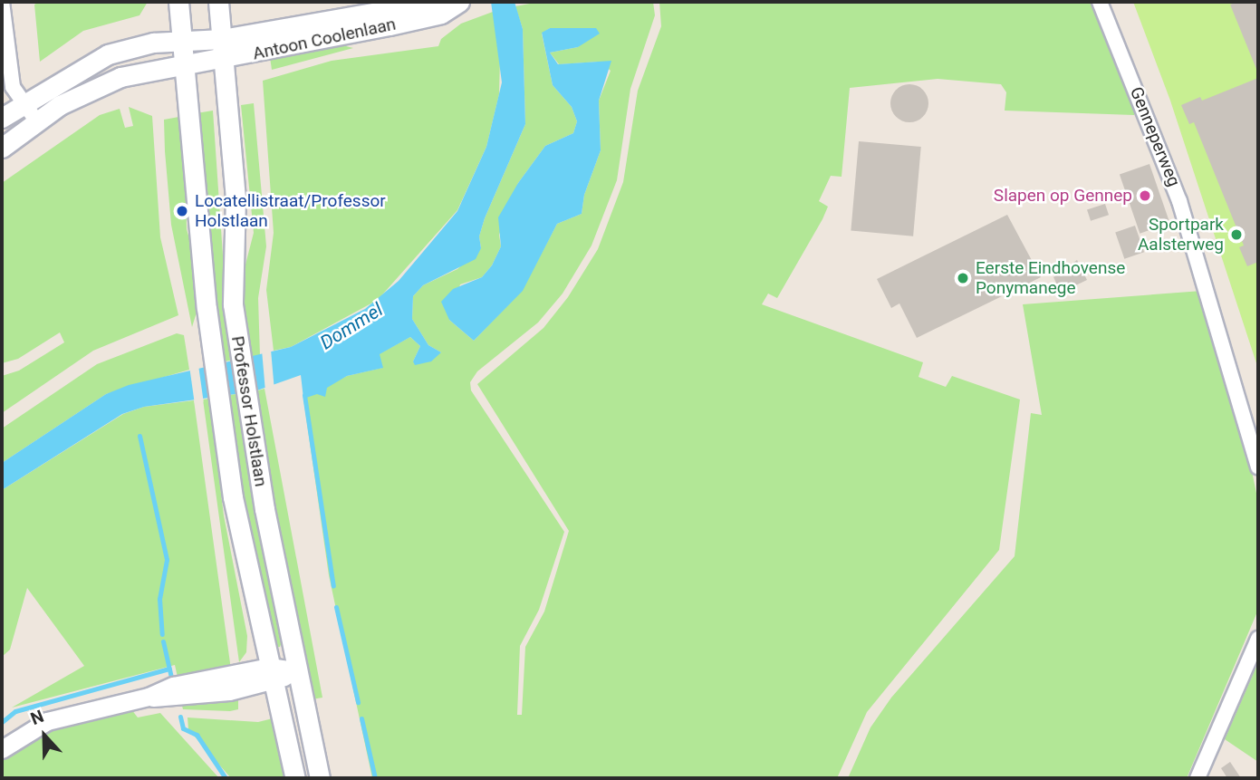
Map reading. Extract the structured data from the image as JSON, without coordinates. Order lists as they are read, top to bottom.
{
  "streets": {
    "main road": ["Antoon Coolenlaan", "Professor Holstlaan"],
    "street": ["Genneperweg"]
  },
  "crossings": [
    ["Antoon Coolenlaan", "Professor Holstlaan"]
  ],
  "water": ["Dommel"],
  "places": [
    "Slapen op Gennep",
    "Locatellistraat/Professor Holstlaan",
    "Sportpark Aalsterweg",
    "Eerste Eindhovense Ponymanege"
  ],
  "north": "top"
}
